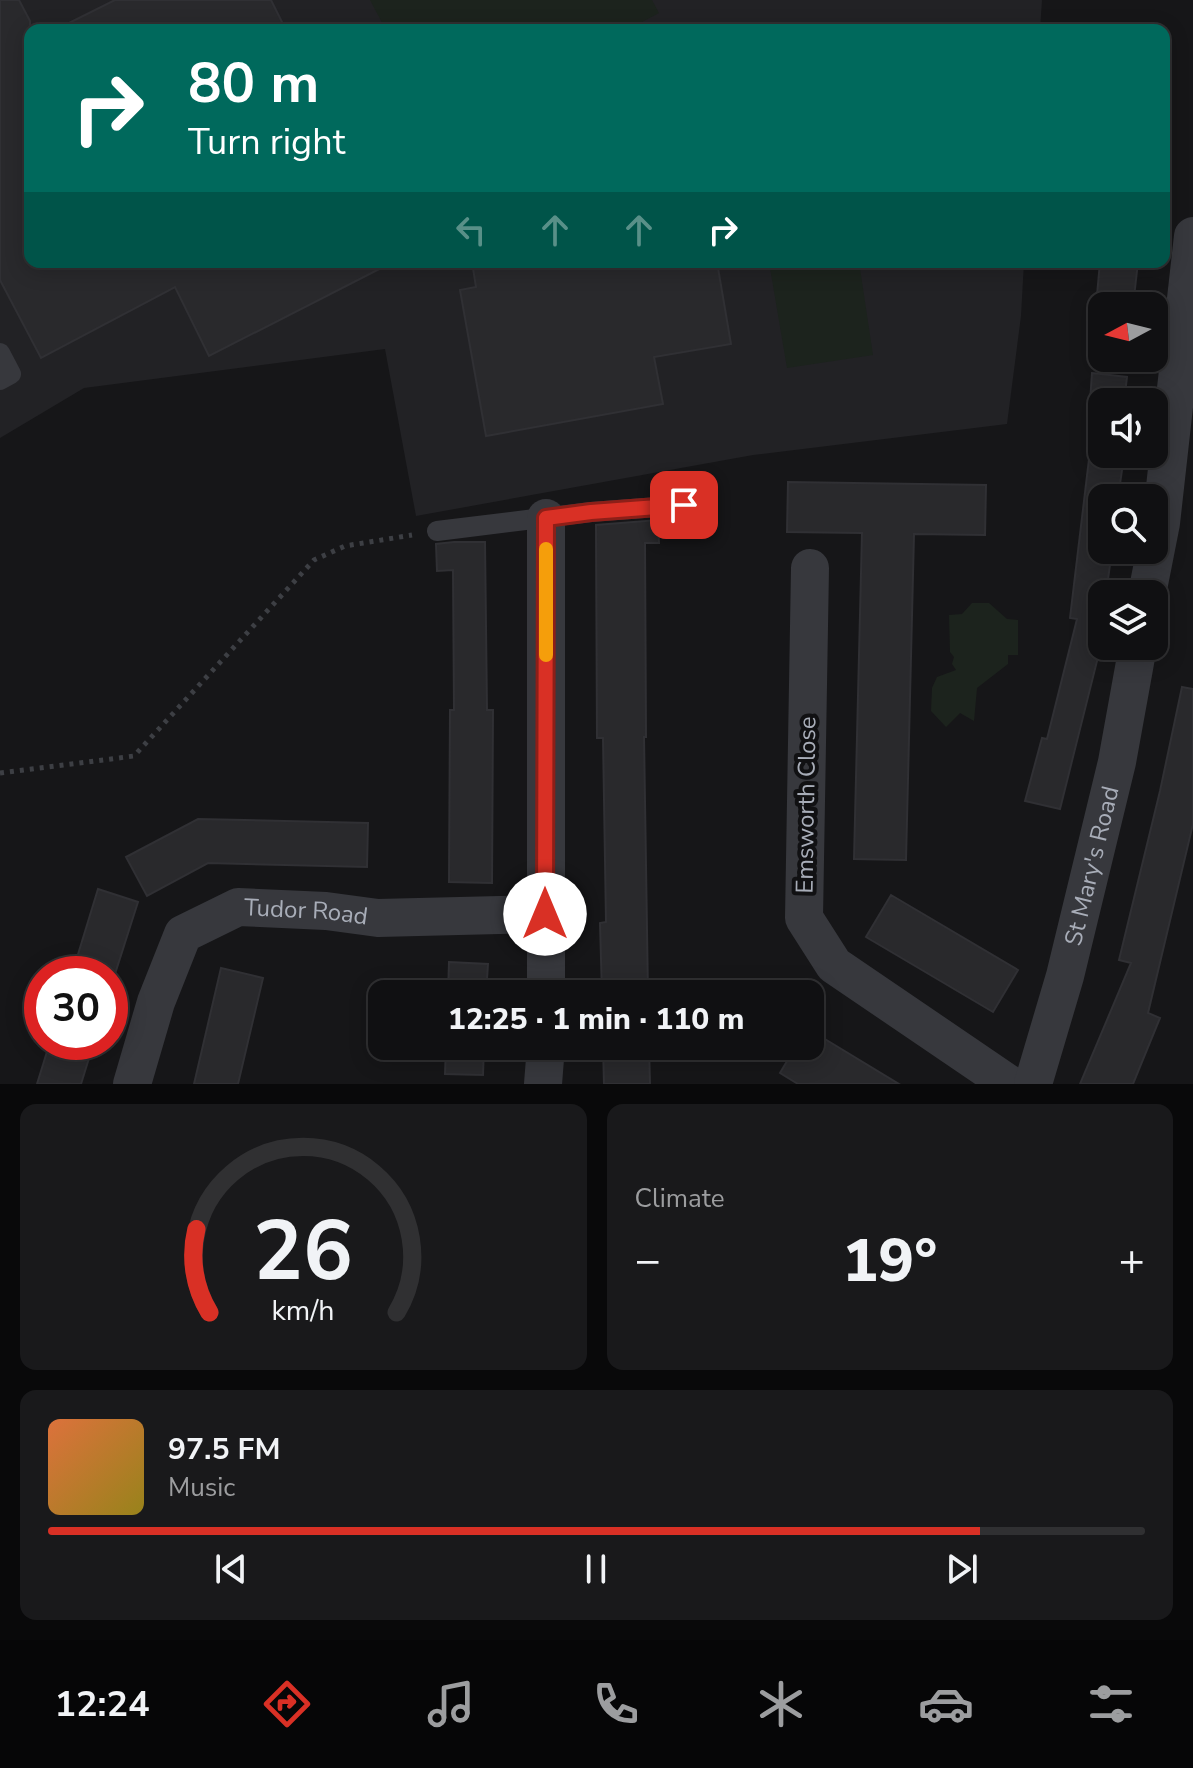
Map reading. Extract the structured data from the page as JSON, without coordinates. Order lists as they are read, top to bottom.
{
  "streets": {
    "street": ["Emsworth Close", "St Mary's Road", "Tudor Road"]
  },
  "north": "left",
  "page": {
    "turn": ["80 m", "Turn right"],
    "limit": "30",
    "trip": "12:25 · 1 min · 110 m",
    "tile": "Climate",
    "heat": ["−", "19°", "+"],
    "song": ["97.5 FM", "Music"],
    "tabs": "12:24",
    "gauge": ["26", "km/h"]
  }
}
